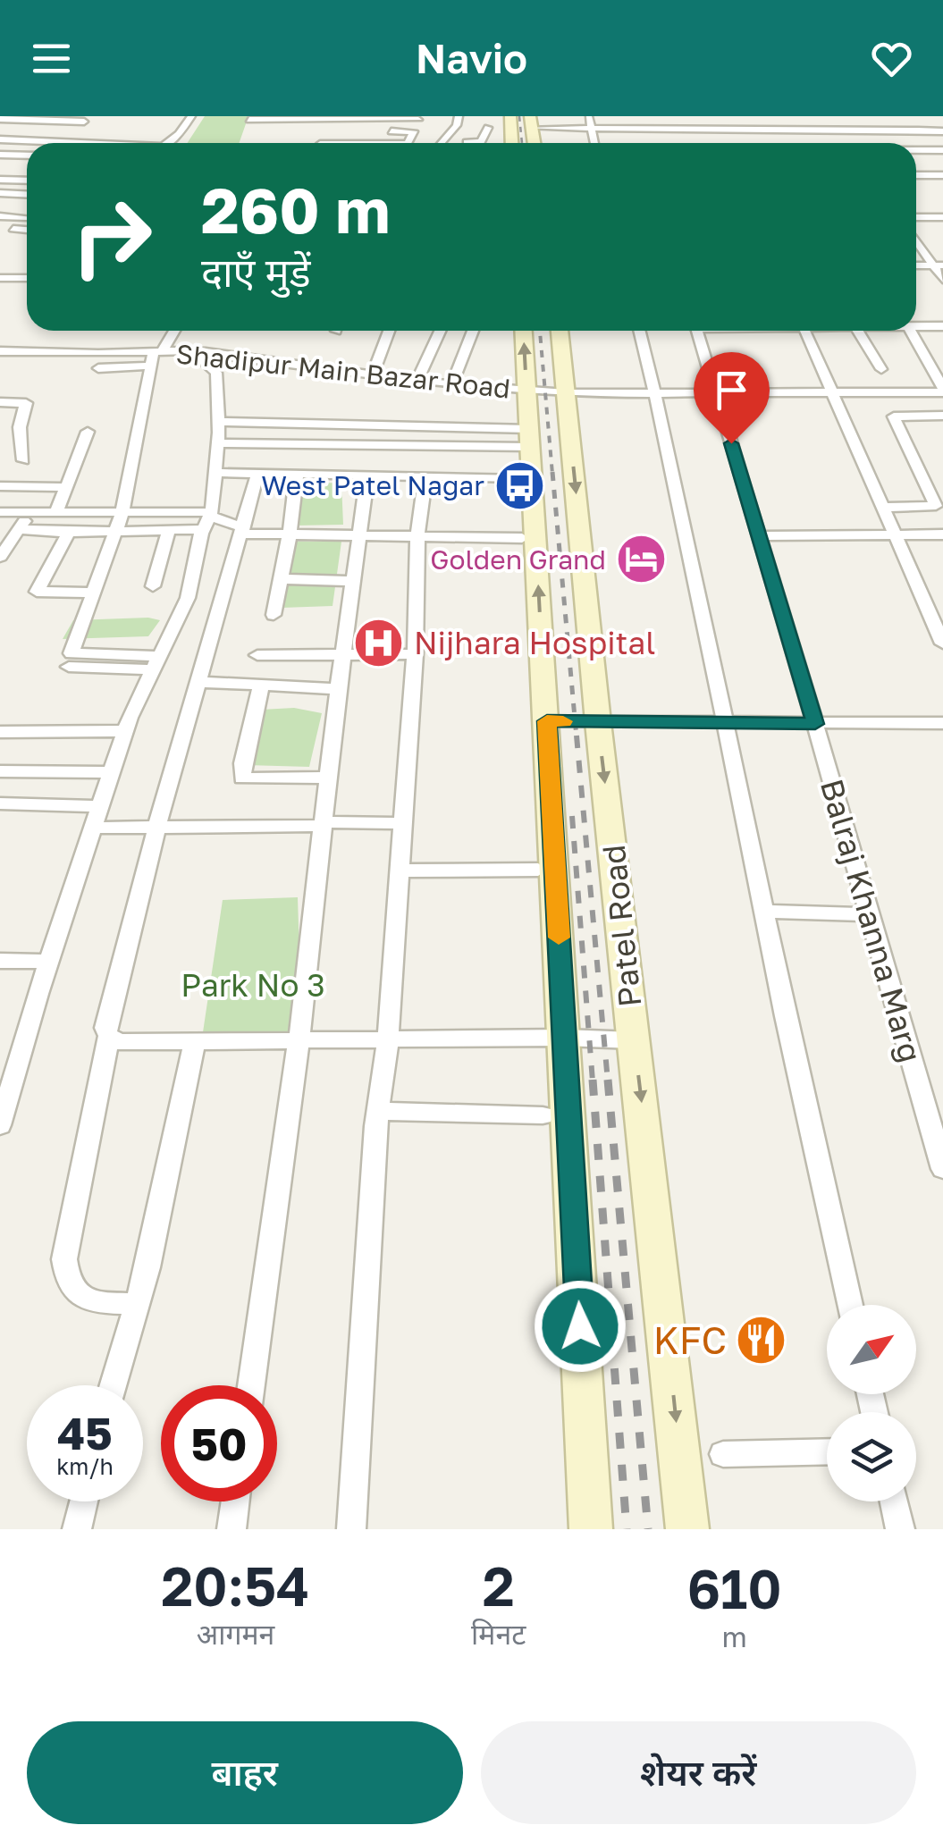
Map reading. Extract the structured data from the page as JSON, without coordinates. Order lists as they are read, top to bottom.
{
  "streets": {
    "main road": ["Patel Road"],
    "street": ["Shadipur Main Bazar Road", "Balraj Khanna Marg"]
  },
  "crossings": [
    ["Shadipur Main Bazar Road", "Balraj Khanna Marg"],
    ["Shadipur Main Bazar Road", "Patel Road"]
  ],
  "parks": ["Park No 3"],
  "places": {
    "bus stop": ["West Patel Nagar"],
    "hotel": ["Golden Grand"],
    "hospital": ["Nijhara Hospital"],
    "restaurant": ["KFC"]
  },
  "north": "top right",
  "page": {
    "header": "Navio",
    "turn": ["260 m", "दाएँ मुड़ें"],
    "speed": "45 km/h",
    "limit": "50",
    "eta": [
      "20:54",
      "आगमन",
      "2",
      "मिनट",
      "610",
      "m"
    ],
    "buttons": ["बाहर", "शेयर करें"]
  }
}
